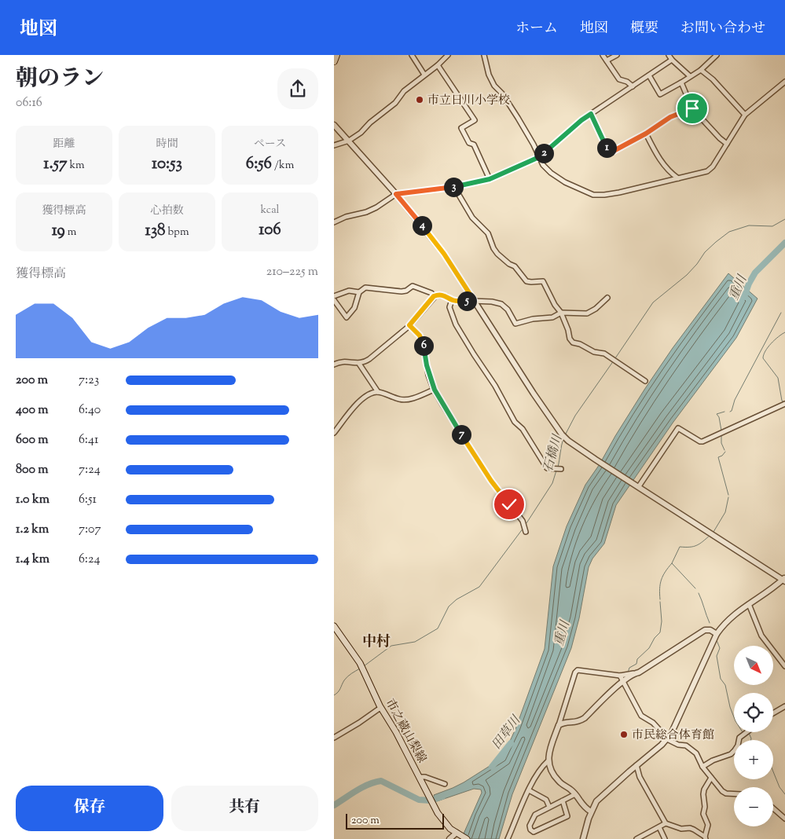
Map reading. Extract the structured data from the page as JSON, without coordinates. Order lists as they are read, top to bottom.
{
  "streets": {
    "main road": ["市之蔵山梨線"]
  },
  "districts": ["中村"],
  "water": ["重川", "石橋川", "田草川"],
  "places": ["市立日川小学校", "市民総合体育館"],
  "scale_bar": "200 m",
  "north": "bottom right",
  "page": {
    "header": "地図",
    "nav": [
      "ホーム",
      "地図",
      "概要",
      "お問い合わせ"
    ],
    "heading": ["朝のラン", "06:16"],
    "stats": [
      ["距離", "1.57 km"],
      ["時間", "10:53"],
      ["ペース", "6:56 /km"],
      ["獲得標高", "19 m"],
      ["心拍数", "138 bpm"],
      ["kcal", "106"]
    ],
    "pins": [
      "1",
      "2",
      "3",
      "4",
      "5",
      "6",
      "7"
    ],
    "chart": ["獲得標高", "210–225 m"],
    "list": [
      {
        "name": "200 m",
        "note": "7:23"
      },
      {
        "name": "400 m",
        "note": "6:40"
      },
      {
        "name": "600 m",
        "note": "6:41"
      },
      {
        "name": "800 m",
        "note": "7:24"
      },
      {
        "name": "1.0 km",
        "note": "6:51"
      },
      {
        "name": "1.2 km",
        "note": "7:07"
      },
      {
        "name": "1.4 km",
        "note": "6:24"
      }
    ],
    "map_buttons": ["+", "−"],
    "buttons": ["保存", "共有"],
    "scale": "200 m"
  }
}
